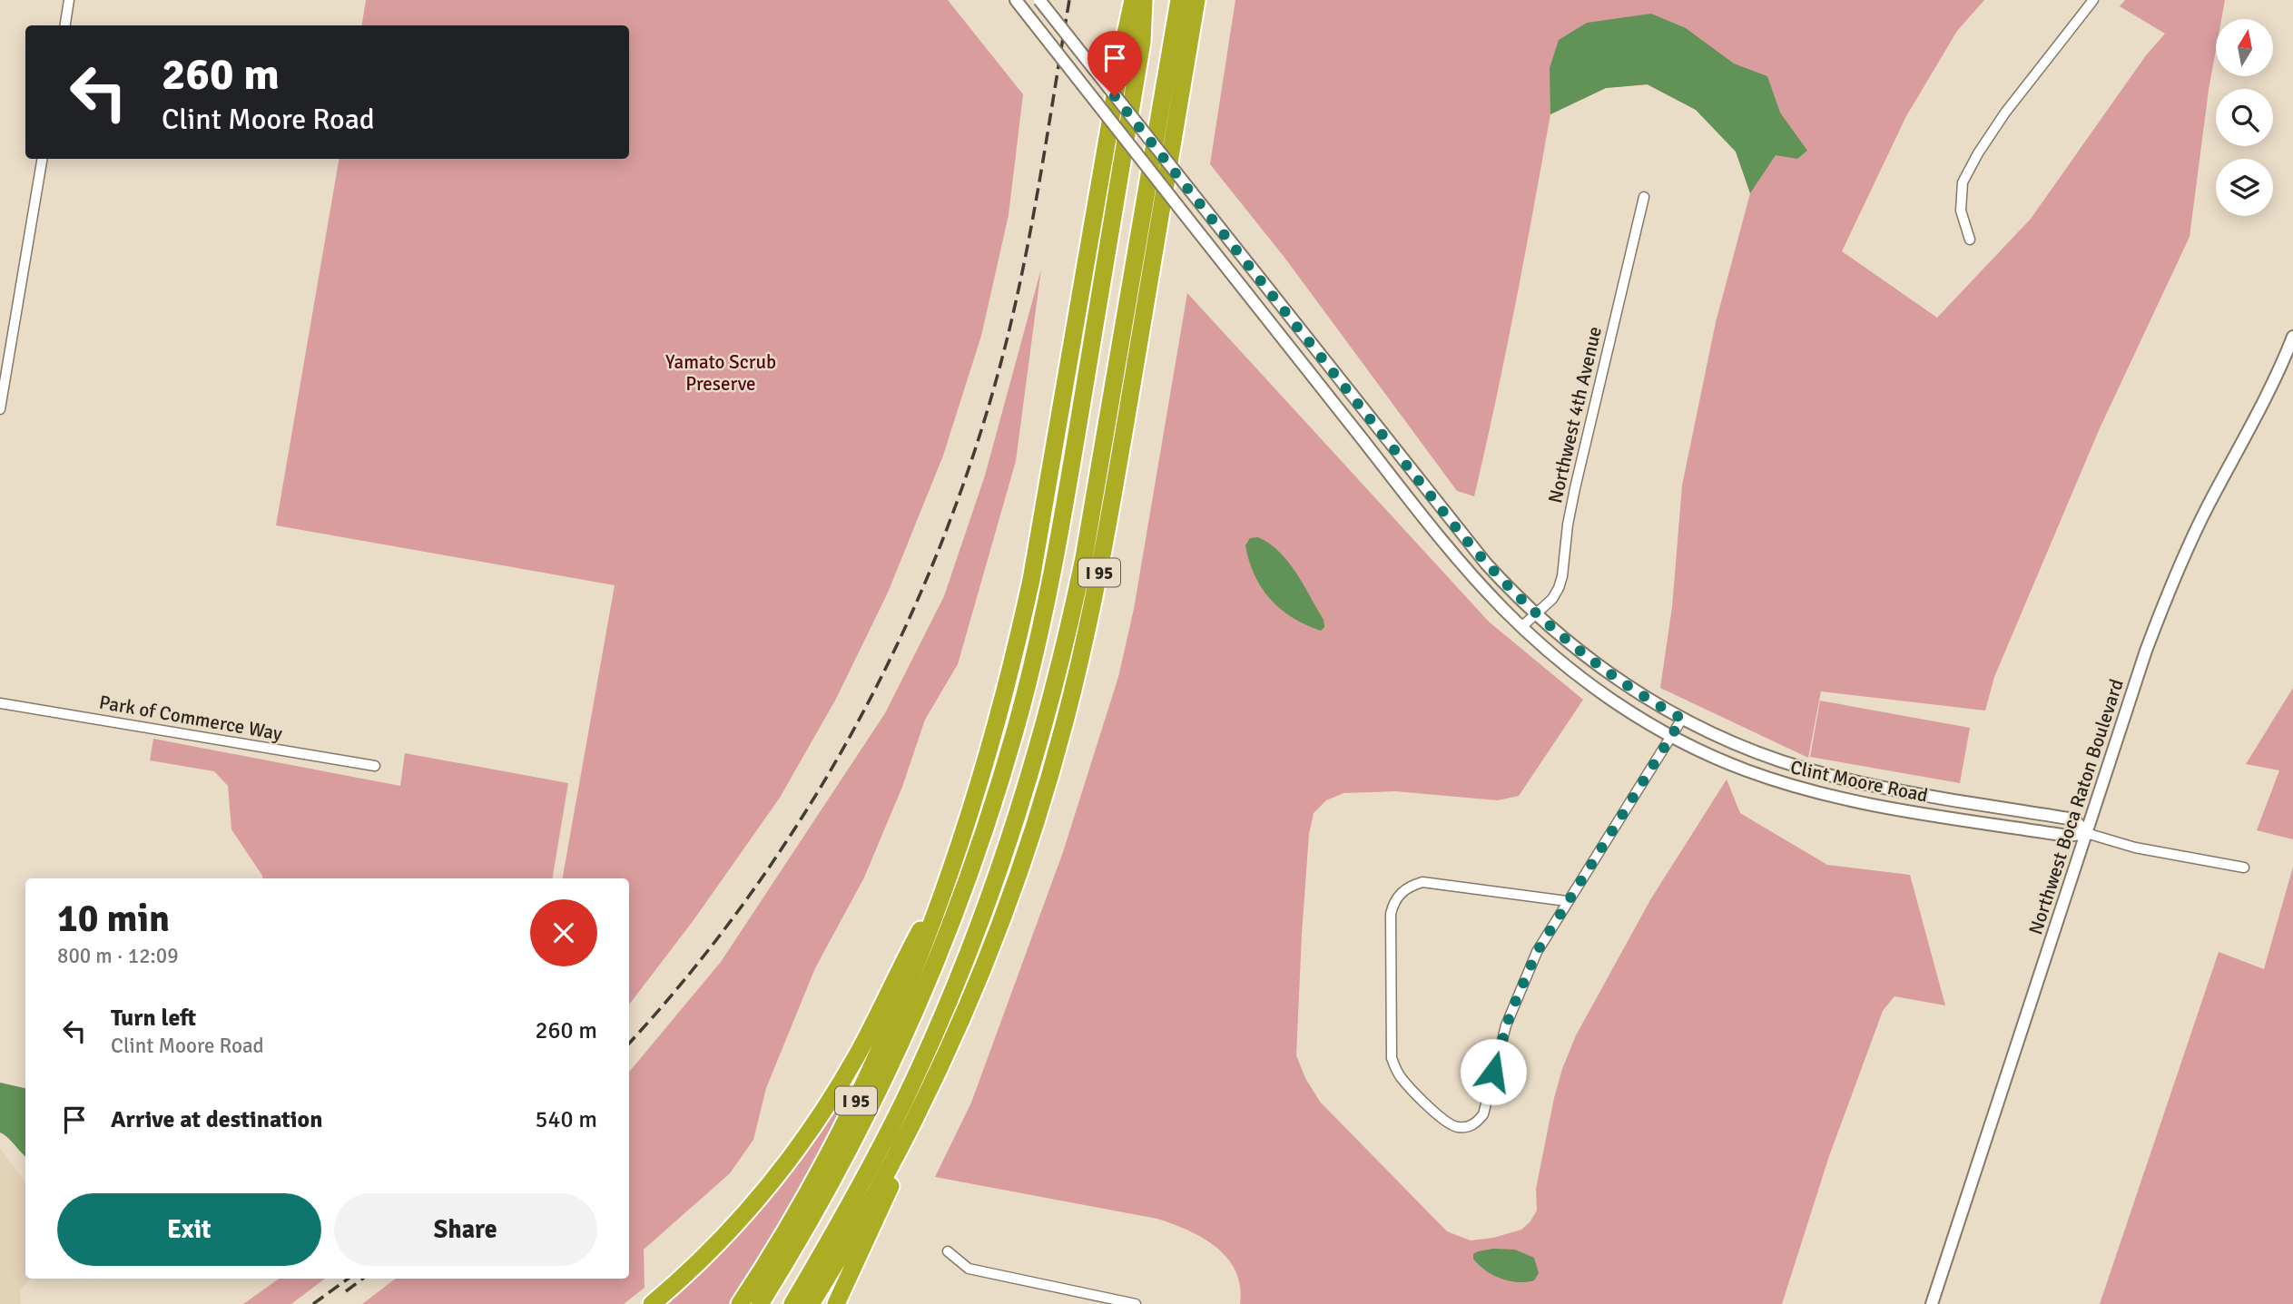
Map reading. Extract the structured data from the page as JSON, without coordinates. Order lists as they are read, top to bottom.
{
  "streets": {
    "highway": ["I 95"],
    "street": [
      "Northwest 4th Avenue",
      "Park of Commerce Way",
      "Clint Moore Road",
      "Northwest Boca Raton Boulevard"
    ]
  },
  "crossings": [
    ["Northwest 4th Avenue", "Clint Moore Road"],
    ["Clint Moore Road", "Northwest Boca Raton Boulevard"]
  ],
  "parks": ["Yamato Scrub Preserve"],
  "north": "top",
  "page": {
    "turn": ["260 m", "Clint Moore Road"],
    "heading": ["10 min", "800 m · 12:09"],
    "list": [
      {
        "name": "Turn left",
        "note": "Clint Moore Road",
        "value": "260 m"
      },
      {
        "name": "Arrive at destination",
        "value": "540 m"
      }
    ],
    "buttons": ["Exit", "Share"]
  }
}
